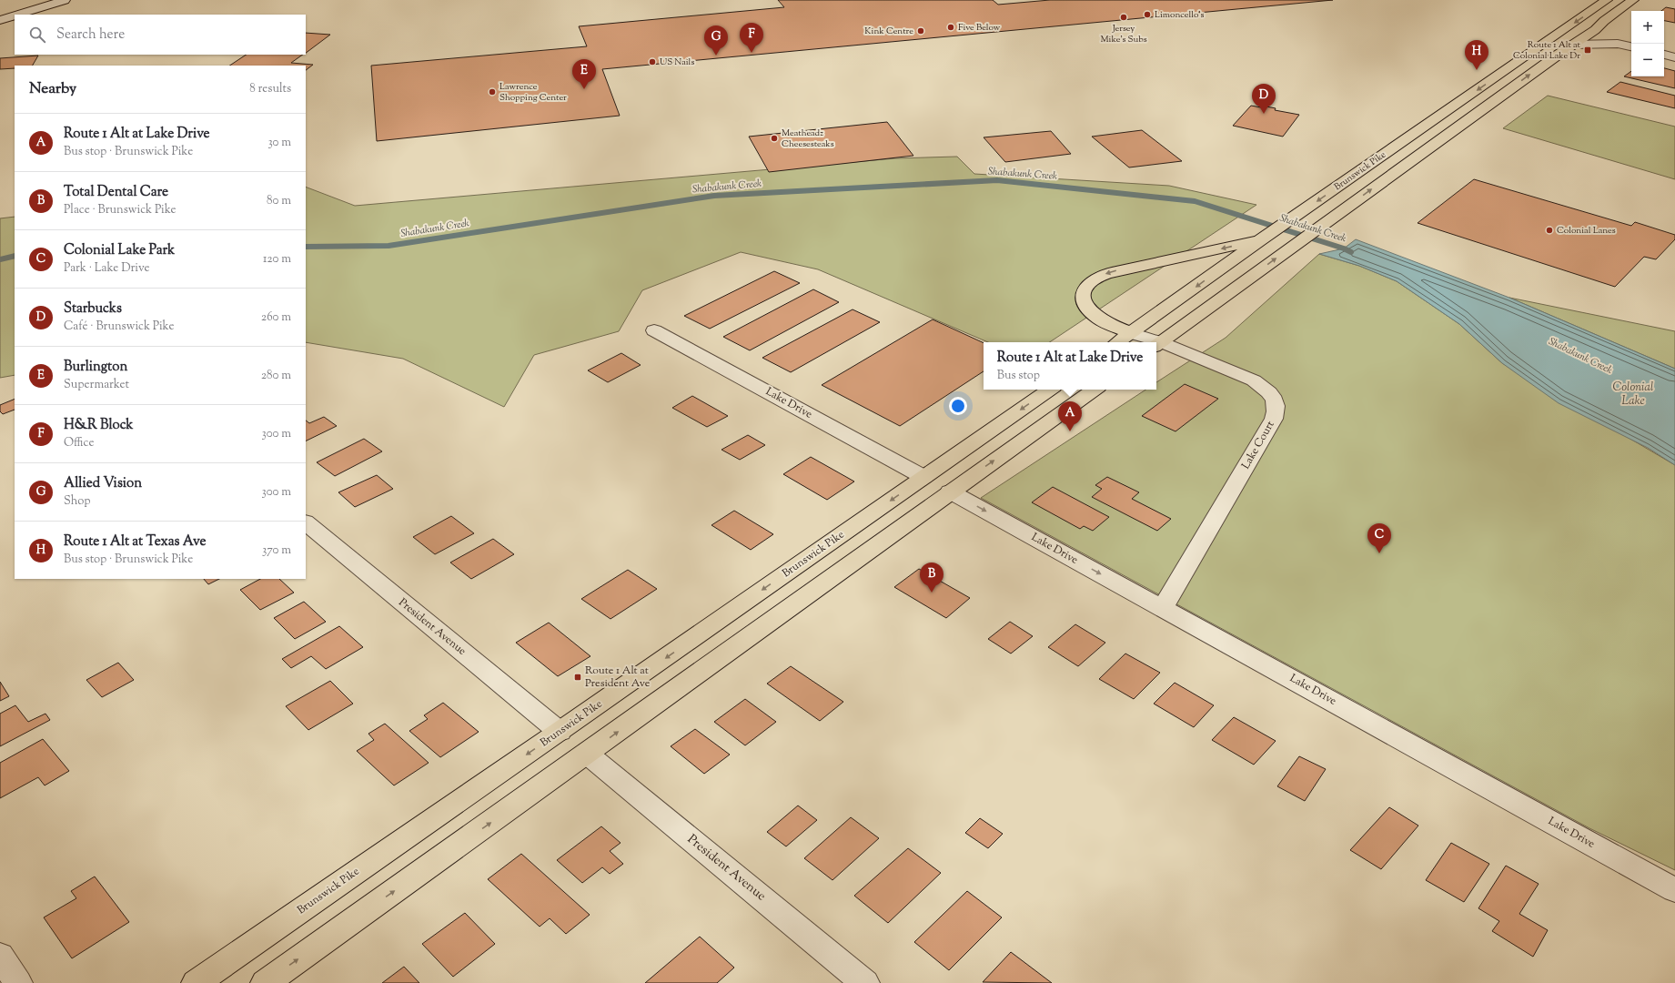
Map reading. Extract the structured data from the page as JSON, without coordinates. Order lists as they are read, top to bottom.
{
  "streets": {
    "main road": ["Brunswick Pike"],
    "street": ["Lake Drive", "Lake Court", "President Avenue"]
  },
  "crossings": [
    ["Brunswick Pike", "Lake Drive"],
    ["Brunswick Pike", "Lake Court"],
    ["Brunswick Pike", "President Avenue"],
    ["Lake Drive", "Lake Court"]
  ],
  "water": ["Shabakunk Creek", "Colonial Lake"],
  "places": {
    "other": [
      "Limoncello's",
      "Jersey Mike's Subs",
      "Five Below",
      "Kink Centre",
      "US Nails",
      "Lawrence Shopping Center",
      "Meatheadz Cheesesteaks",
      "Colonial Lanes"
    ],
    "transit": ["Route 1 Alt at Colonial Lake Dr", "Route 1 Alt at President Ave"]
  },
  "page": {
    "map_buttons": ["+", "−"],
    "search": "Search here",
    "pins": [
      "F",
      "G",
      "H",
      "E",
      "D",
      "A",
      "C",
      "B"
    ],
    "heading": ["Nearby", "8 results"],
    "list": [
      {
        "mark": "A",
        "name": "Route 1 Alt at Lake Drive",
        "note": "Bus stop · Brunswick Pike",
        "value": "30 m"
      },
      {
        "mark": "B",
        "name": "Total Dental Care",
        "note": "Place · Brunswick Pike",
        "value": "80 m"
      },
      {
        "mark": "C",
        "name": "Colonial Lake Park",
        "note": "Park · Lake Drive",
        "value": "120 m"
      },
      {
        "mark": "D",
        "name": "Starbucks",
        "note": "Café · Brunswick Pike",
        "value": "260 m"
      },
      {
        "mark": "E",
        "name": "Burlington",
        "note": "Supermarket",
        "value": "280 m"
      },
      {
        "mark": "F",
        "name": "H&R Block",
        "note": "Office",
        "value": "300 m"
      },
      {
        "mark": "G",
        "name": "Allied Vision",
        "note": "Shop",
        "value": "300 m"
      },
      {
        "mark": "H",
        "name": "Route 1 Alt at Texas Ave",
        "note": "Bus stop · Brunswick Pike",
        "value": "370 m"
      }
    ],
    "popup": ["Route 1 Alt at Lake Drive", "Bus stop"]
  }
}
